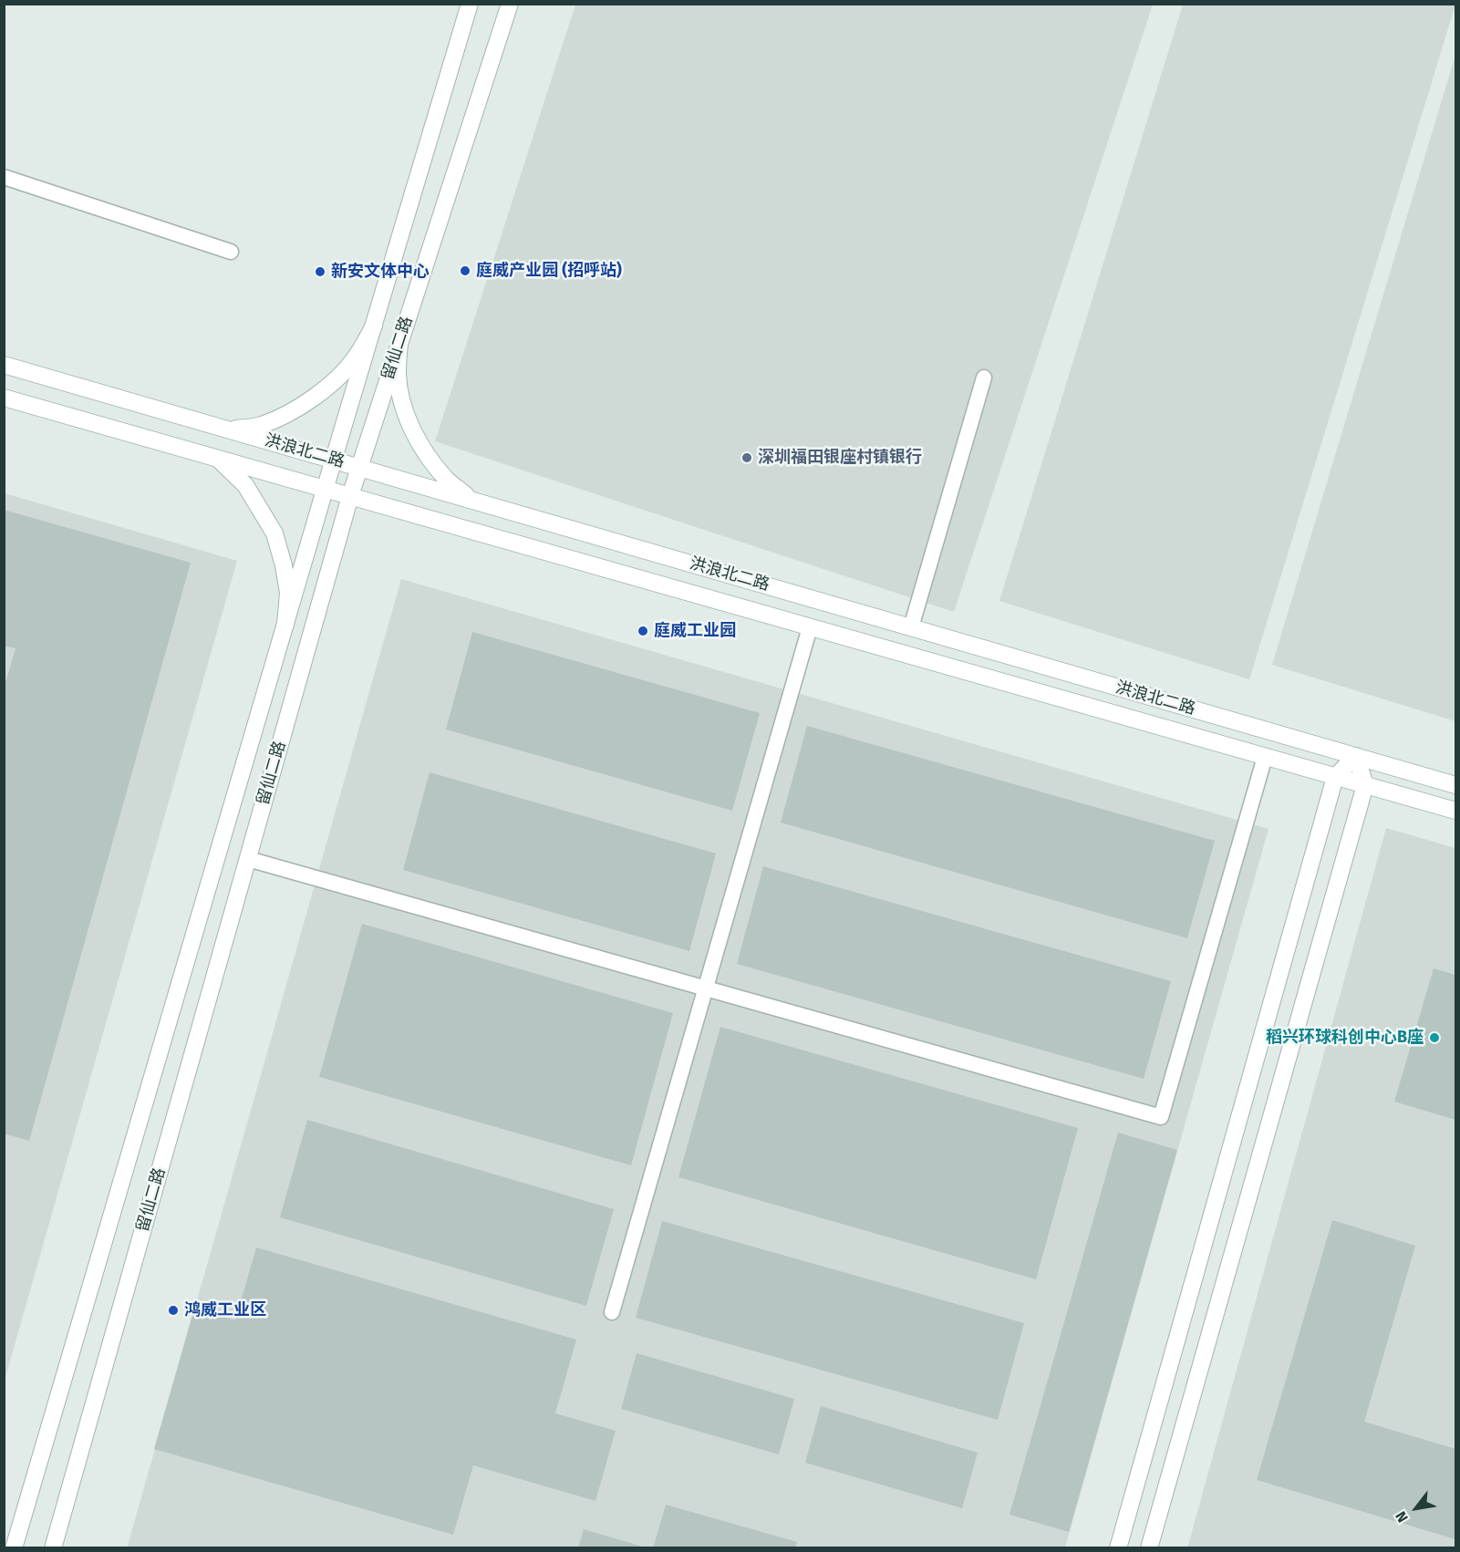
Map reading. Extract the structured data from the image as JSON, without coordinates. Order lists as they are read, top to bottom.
{
  "streets": {
    "street": ["留仙二路", "洪浪北二路"]
  },
  "crossings": [
    ["留仙二路", "洪浪北二路"]
  ],
  "places": [
    "庭威产业园 (招呼站)",
    "新安文体中心",
    "深圳福田银座村镇银行",
    "庭威工业园",
    "稻兴环球科创中心B座",
    "鸿威工业区"
  ],
  "north": "bottom left"
}
